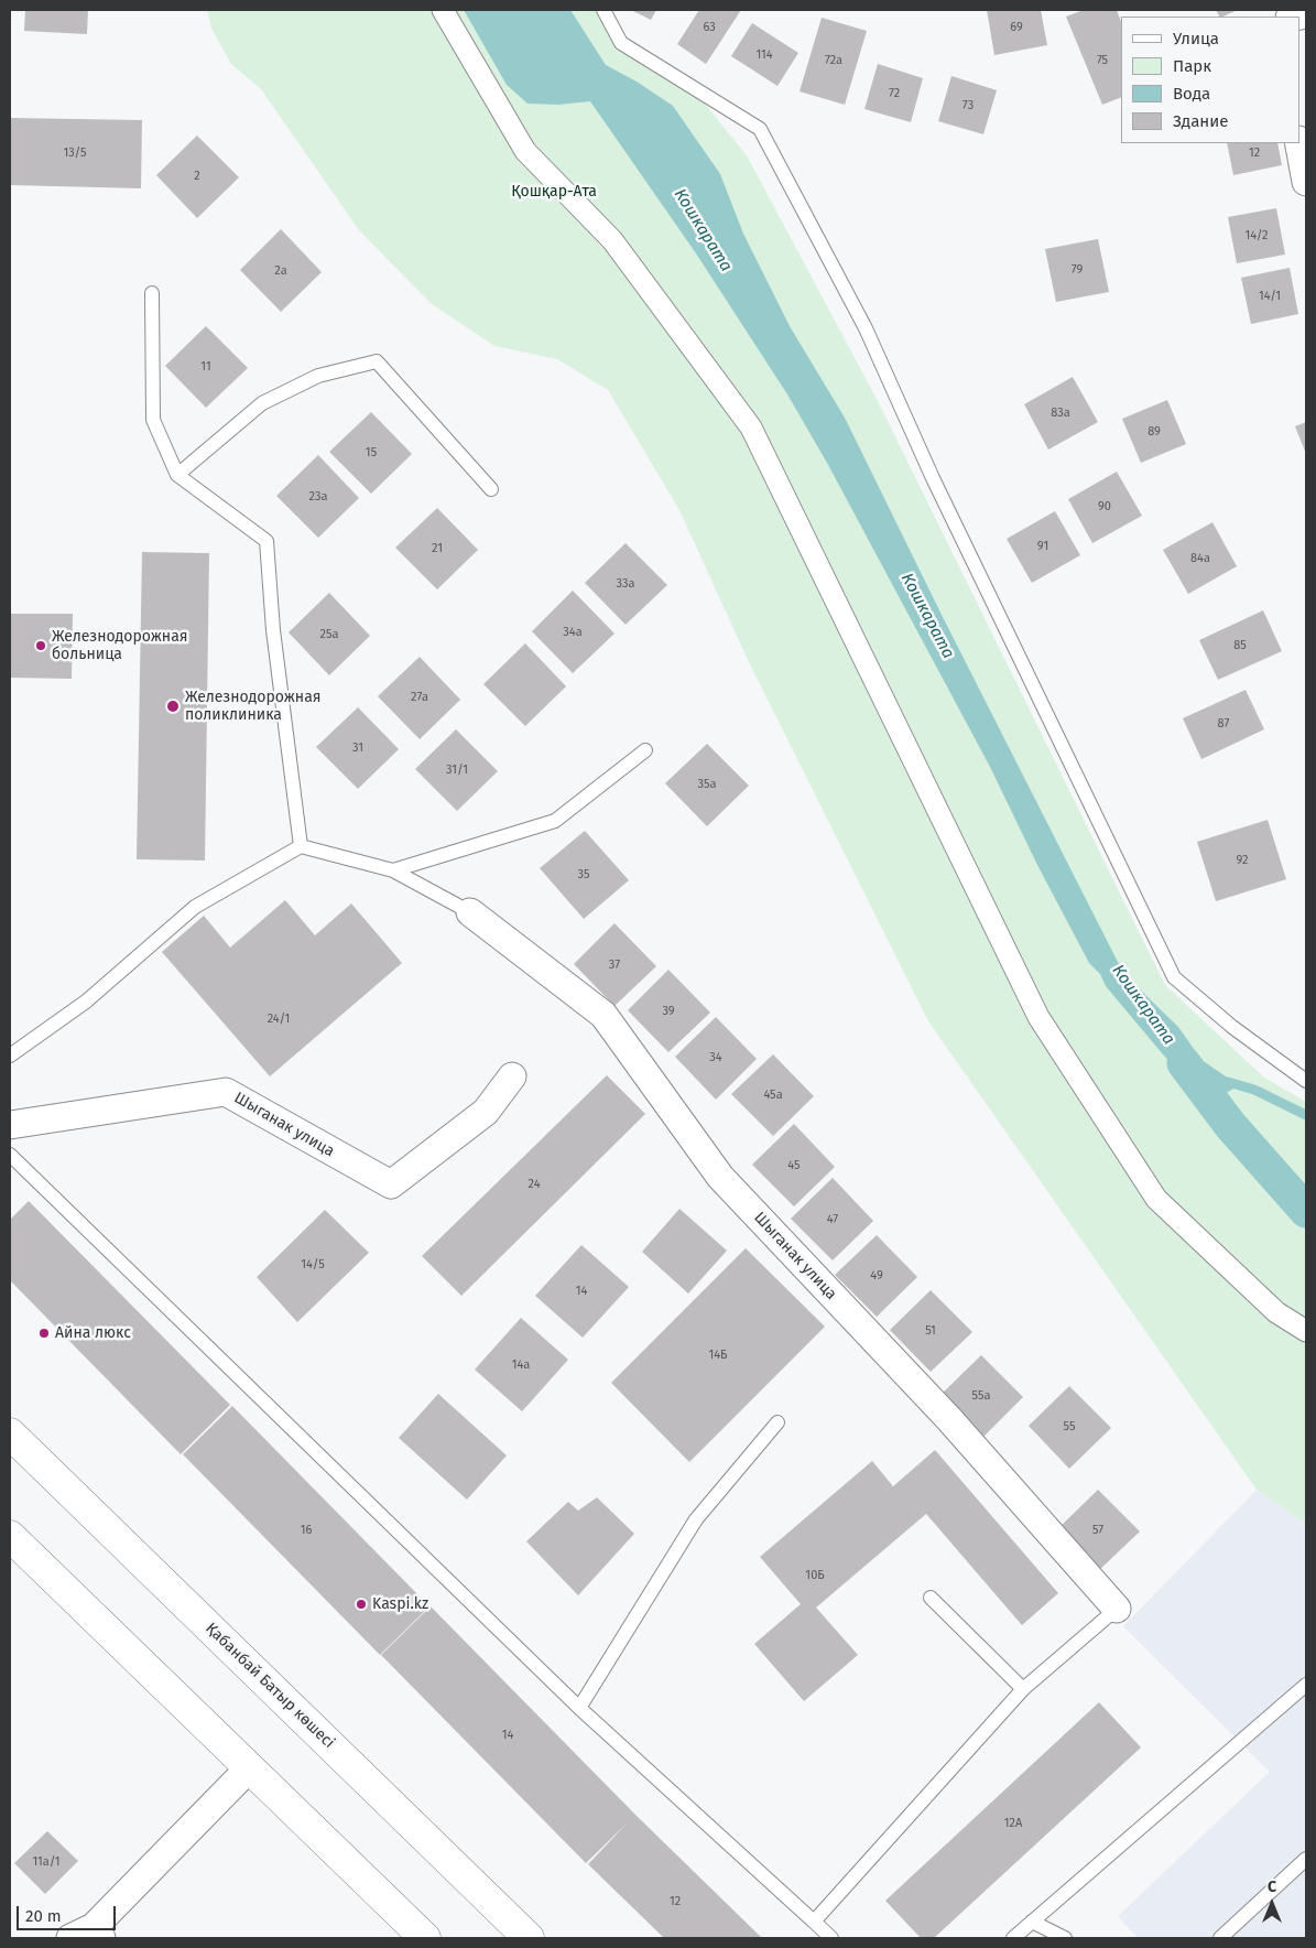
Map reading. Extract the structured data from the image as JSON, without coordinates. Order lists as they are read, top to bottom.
{
  "streets": {
    "main road": ["Қабанбай Батыр көшесі"],
    "street": ["Шыганак улица"]
  },
  "water": ["Кошкарата"],
  "parks": ["Қошқар-Ата"],
  "places": [
    "Железнодорожная больница",
    "Железнодорожная поликлиника",
    "Айна люкс",
    "Kaspi.kz"
  ],
  "house_numbers": [
    "63",
    "69",
    "114",
    "72а",
    "75",
    "72",
    "73",
    "13/5",
    "12",
    "2",
    "14/2",
    "79",
    "2а",
    "14/1",
    "11",
    "83а",
    "89",
    "15",
    "23а",
    "90",
    "91",
    "21",
    "84а",
    "33а",
    "34а",
    "25а",
    "85",
    "27а",
    "87",
    "31",
    "31/1",
    "35а",
    "92",
    "35",
    "37",
    "39",
    "24/1",
    "34",
    "45а",
    "45",
    "24",
    "47",
    "14/5",
    "49",
    "14",
    "51",
    "14Б",
    "14а",
    "55а",
    "55",
    "16",
    "57",
    "10Б",
    "14",
    "12А",
    "11а/1",
    "12"
  ],
  "legend": [
    "Улица",
    "Парк",
    "Вода",
    "Здание"
  ],
  "scale_bar": "20 m",
  "north": "top"
}
